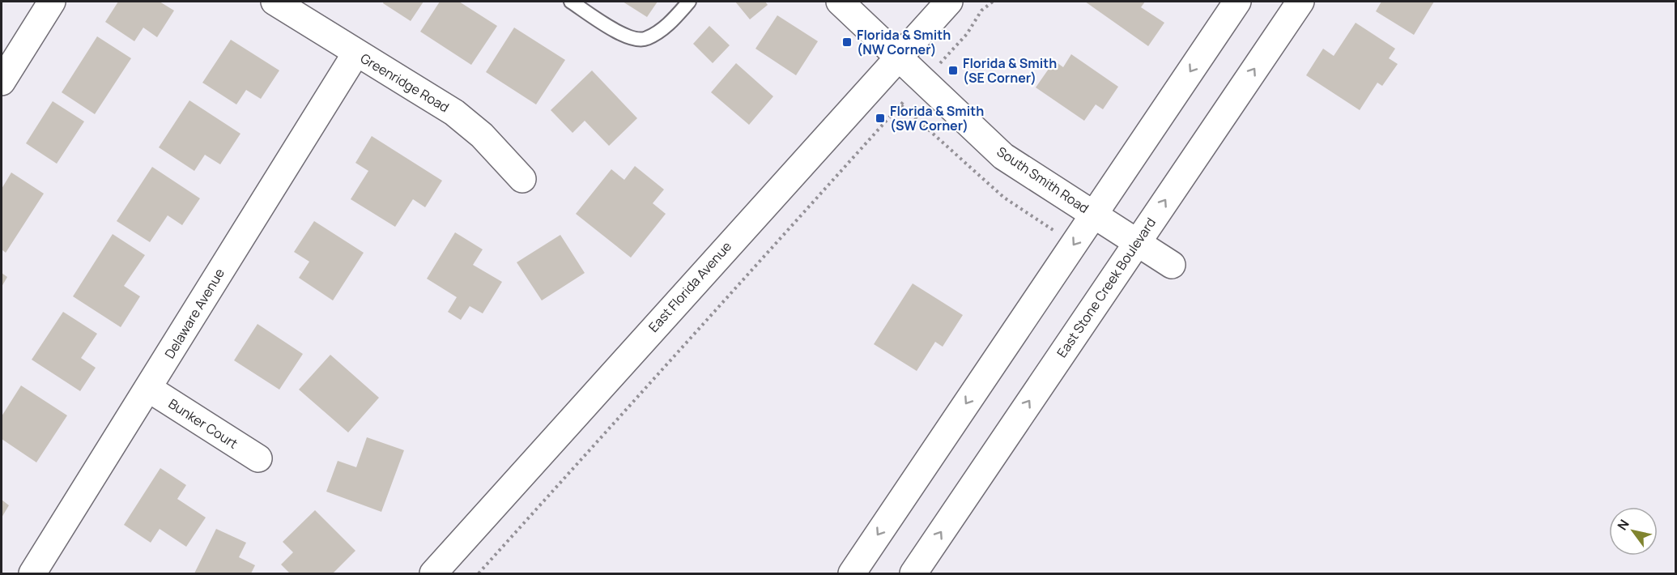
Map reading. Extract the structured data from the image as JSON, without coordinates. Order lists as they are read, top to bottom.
{
  "streets": {
    "street": [
      "Greenridge Road",
      "South Smith Road",
      "East Florida Avenue",
      "East Stone Creek Boulevard",
      "Delaware Avenue",
      "Bunker Court"
    ]
  },
  "crossings": [
    ["Greenridge Road", "Delaware Avenue"],
    ["South Smith Road", "East Florida Avenue"],
    ["South Smith Road", "East Stone Creek Boulevard"],
    ["Delaware Avenue", "Bunker Court"]
  ],
  "places": {
    "transit": ["Florida & Smith (NW Corner)", "Florida & Smith (SE Corner)", "Florida & Smith (SW Corner)"]
  },
  "north": "top left"
}
